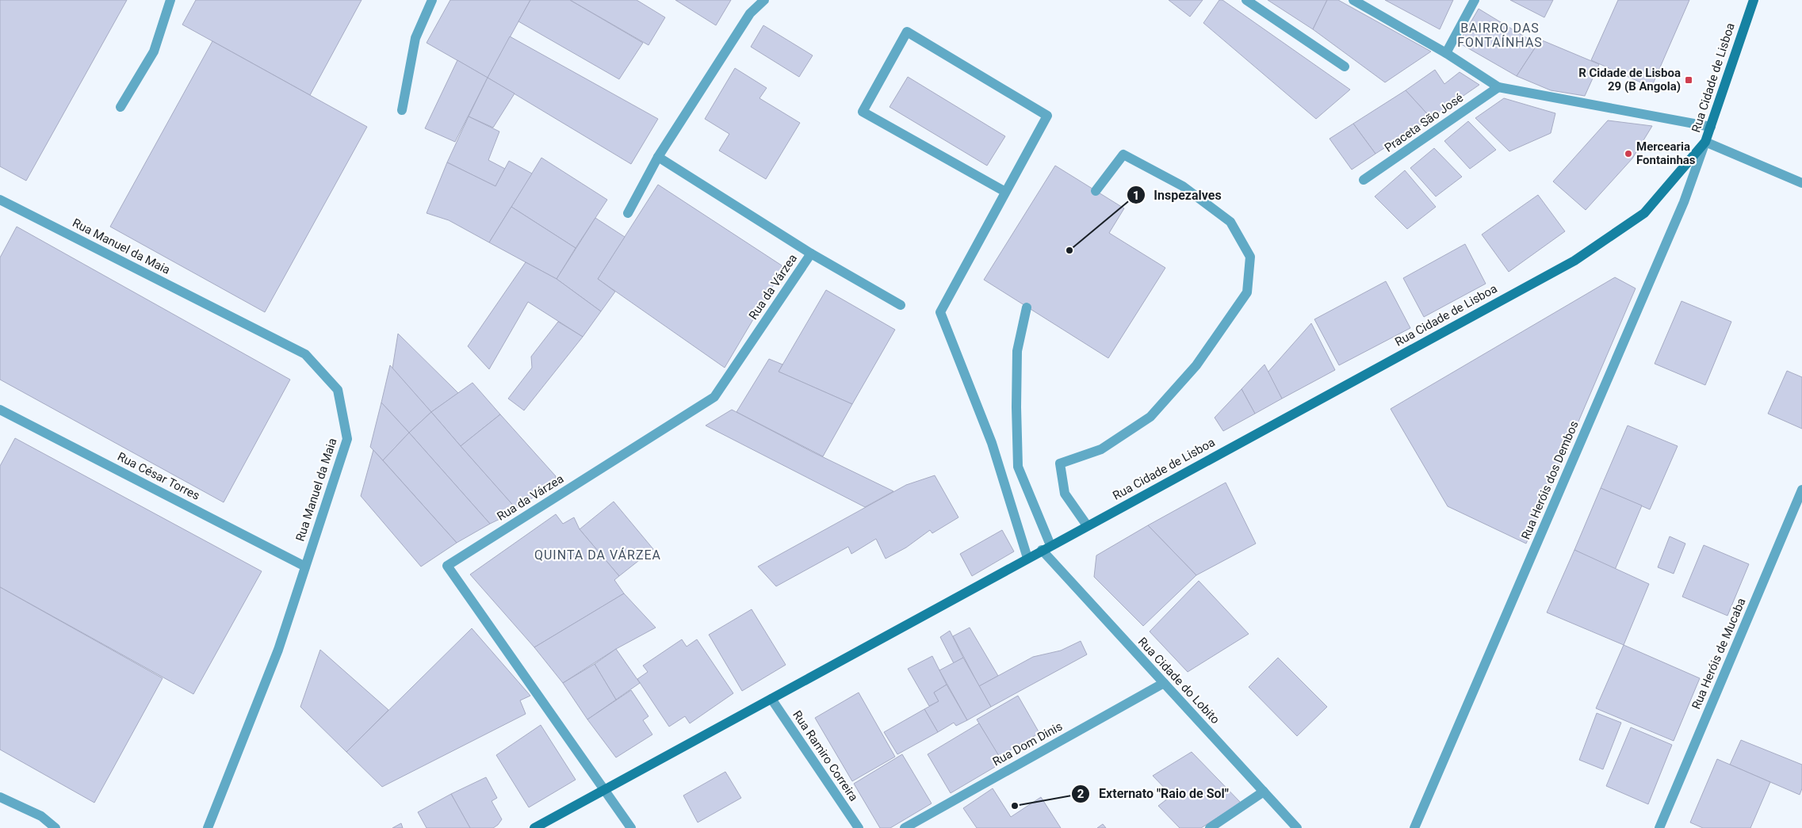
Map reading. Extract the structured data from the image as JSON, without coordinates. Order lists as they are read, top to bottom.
{
  "streets": {
    "street": [
      "Rua Cidade de Lisboa",
      "Praceta São José",
      "Rua Manuel da Maia",
      "Rua da Várzea",
      "Rua César Torres",
      "Rua Heróis dos Dembos",
      "Rua Heróis de Mucaba",
      "Rua Cidade do Lobito",
      "Rua Dom Dinis",
      "Rua Ramiro Correira"
    ]
  },
  "crossings": [
    ["Rua Cidade de Lisboa", "Rua da Várzea"],
    ["Rua Cidade de Lisboa", "Rua Heróis dos Dembos"],
    ["Rua Cidade de Lisboa", "Rua Cidade do Lobito"],
    ["Rua Cidade de Lisboa", "Rua Ramiro Correira"],
    ["Rua Manuel da Maia", "Rua César Torres"],
    ["Rua Cidade do Lobito", "Rua Dom Dinis"]
  ],
  "districts": ["BAIRRO DAS FONTAÍNHAS", "QUINTA DA VÁRZEA"],
  "places": {
    "transit": ["R Cidade de Lisboa 29 (B Angola)"],
    "other": ["Mercearia Fontainhas", "Inspezalves", "Externato \"Raio de Sol\""]
  }
}
